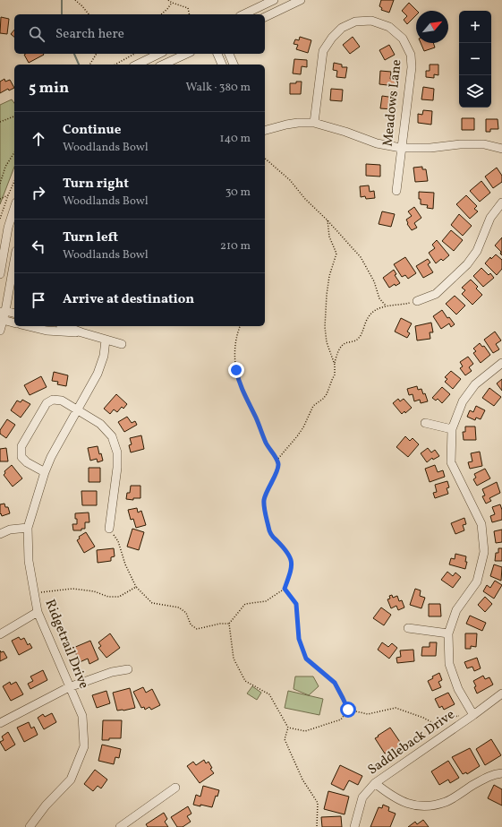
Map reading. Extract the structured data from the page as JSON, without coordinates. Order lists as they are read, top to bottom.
{
  "streets": {
    "street": ["Meadows Lane", "Ridgetrail Drive", "Saddleback Drive"]
  },
  "north": "top right",
  "page": {
    "map_buttons": ["+", "−"],
    "search": "Search here",
    "heading": ["5 min", "Walk · 380 m"],
    "list": [
      ["Continue", "Woodlands Bowl", "140 m"],
      ["Turn right", "Woodlands Bowl", "30 m"],
      ["Turn left", "Woodlands Bowl", "210 m"],
      "Arrive at destination"
    ]
  }
}
